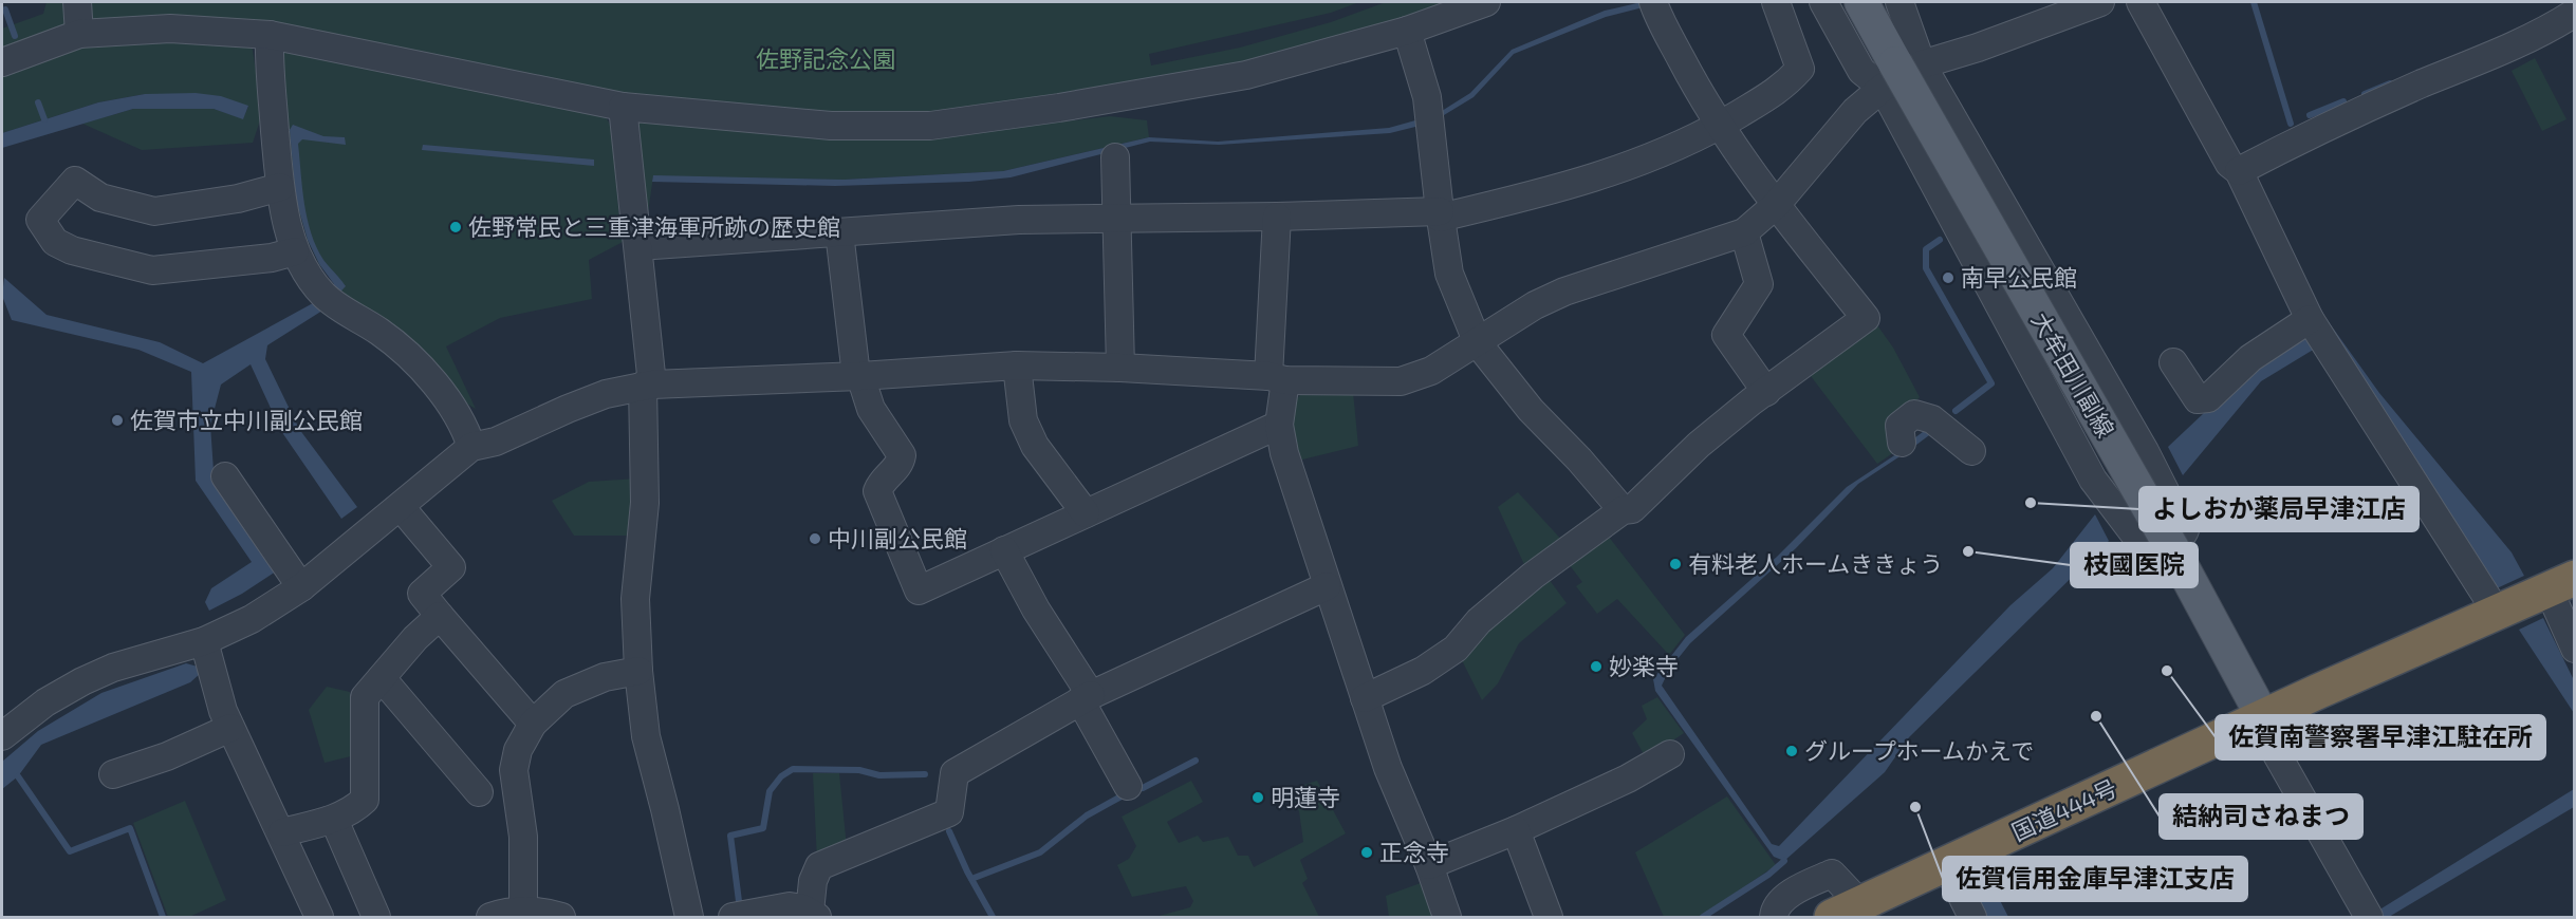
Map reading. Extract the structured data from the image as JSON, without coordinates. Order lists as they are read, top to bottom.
{
  "streets": {
    "highway": ["国道444号"],
    "main road": ["大牟田川副線"]
  },
  "crossings": [
    ["大牟田川副線", "国道444号"]
  ],
  "parks": ["佐野記念公園"],
  "places": [
    "佐野常民と三重津海軍所跡の歴史館",
    "南早公民館",
    "佐賀市立中川副公民館",
    "よしおか薬局早津江店",
    "中川副公民館",
    "枝國医院",
    "有料老人ホームききょう",
    "妙楽寺",
    "佐賀南警察署早津江駐在所",
    "結納司さねまつ",
    "グループホームかえで",
    "明蓮寺",
    "佐賀信用金庫早津江支店",
    "正念寺"
  ]
}
